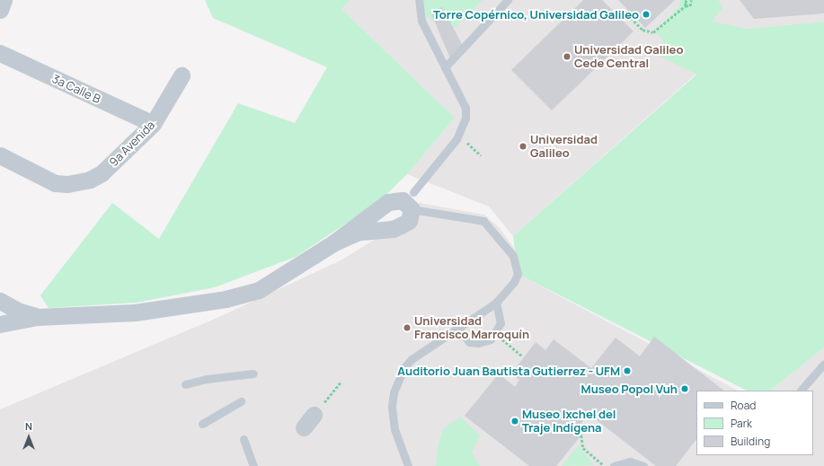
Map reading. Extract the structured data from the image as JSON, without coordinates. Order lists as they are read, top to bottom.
{
  "streets": {
    "street": ["3a Calle B", "9a Avenida"]
  },
  "crossings": [
    ["3a Calle B", "9a Avenida"]
  ],
  "places": [
    "Torre Copérnico, Universidad Galileo",
    "Universidad Galileo Cede Central",
    "Universidad Galileo",
    "Universidad Francisco Marroquín",
    "Auditorio Juan Bautista Gutierrez - UFM",
    "Museo Popol Vuh",
    "Museo Ixchel del Traje Indígena"
  ],
  "legend": ["Road", "Park", "Building"],
  "north": "top"
}
